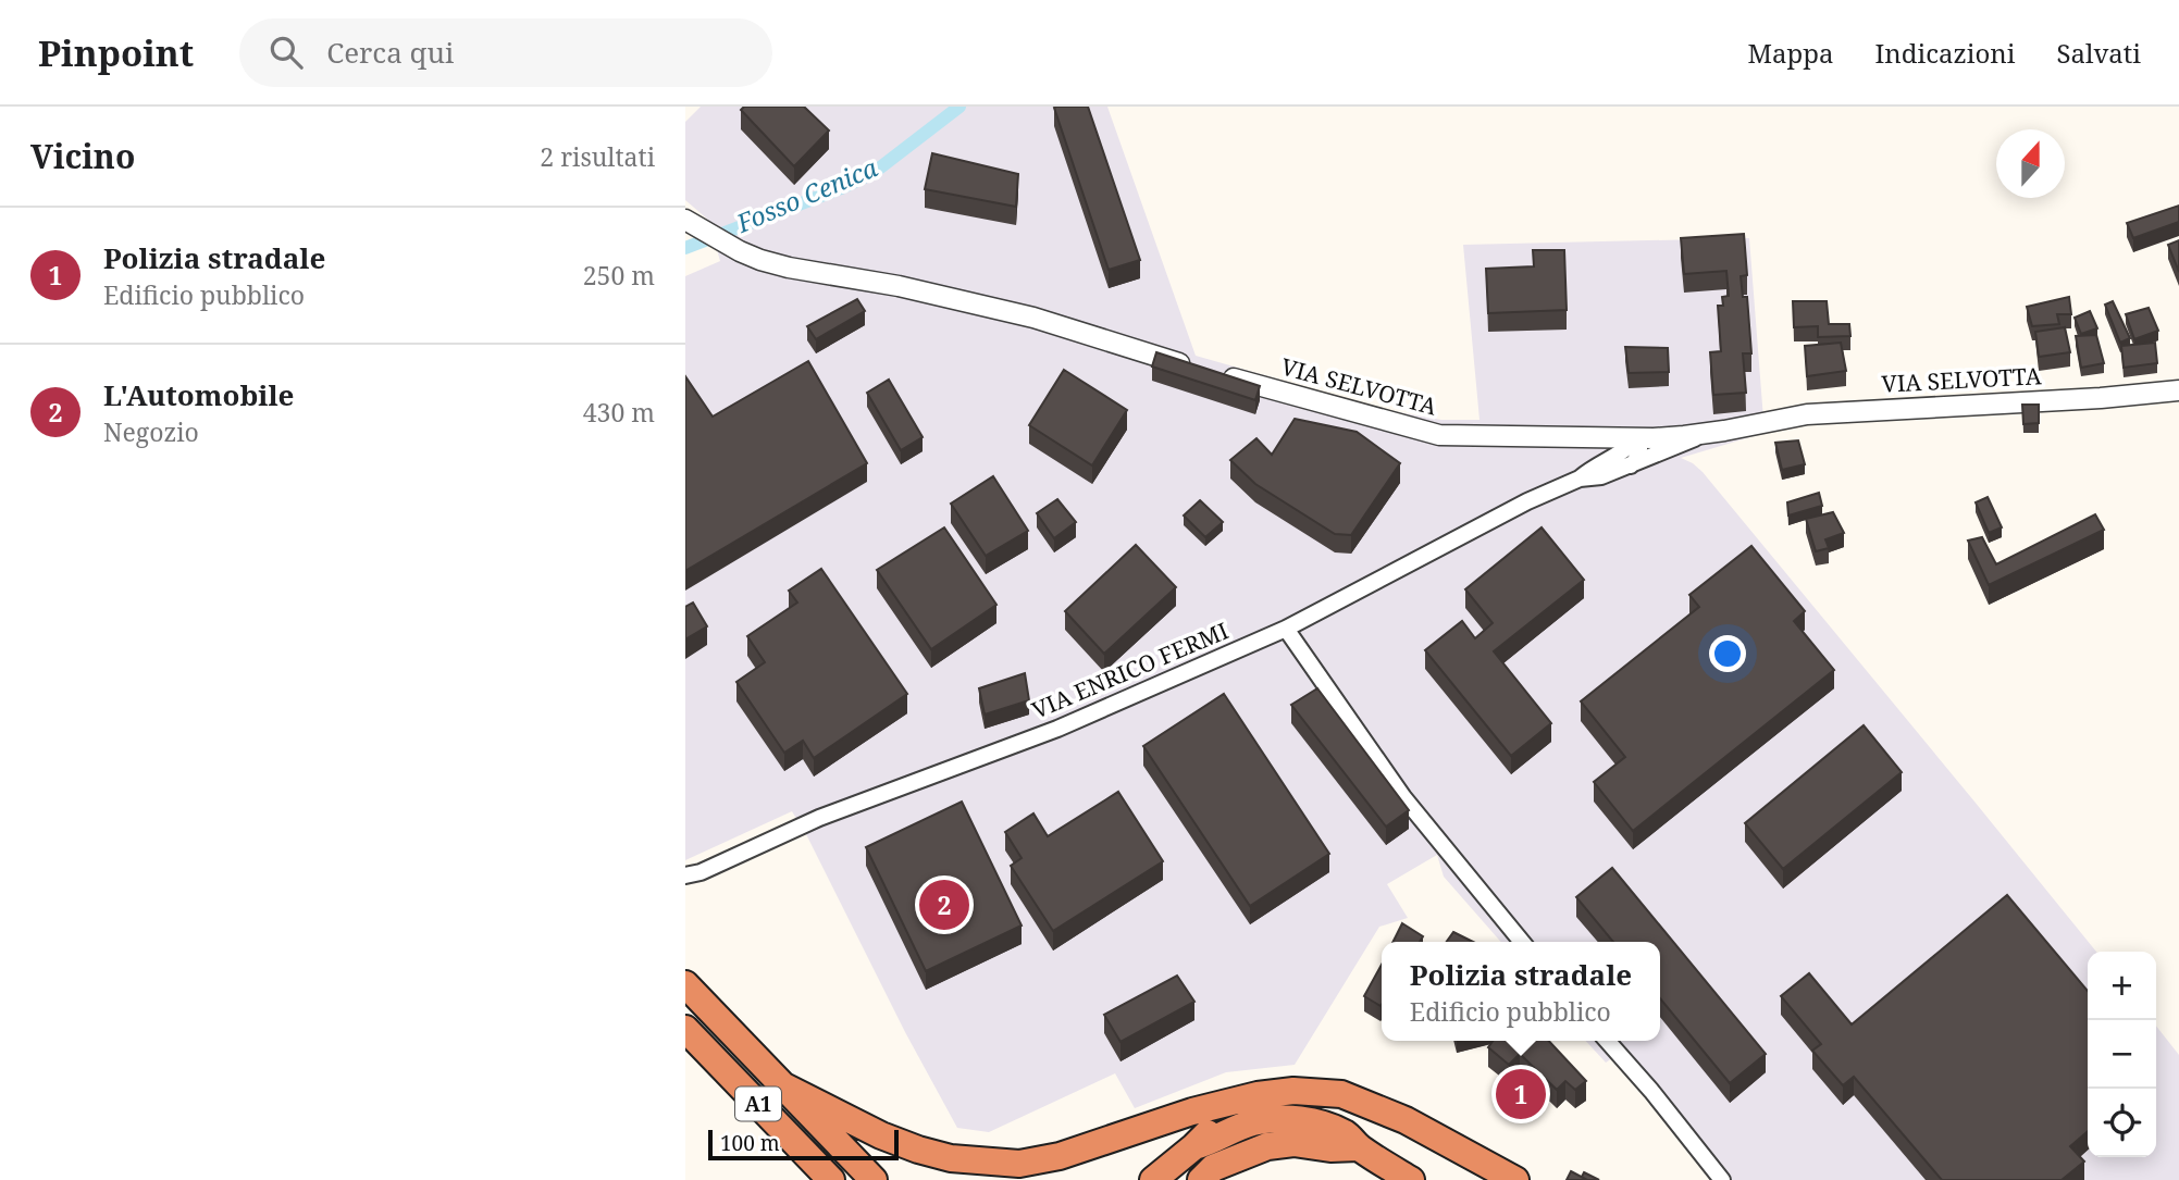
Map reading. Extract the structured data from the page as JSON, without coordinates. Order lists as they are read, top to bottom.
{
  "streets": {
    "highway": ["A1"],
    "street": ["VIA SELVOTTA", "VIA ENRICO FERMI"]
  },
  "crossings": [
    ["VIA SELVOTTA", "VIA ENRICO FERMI"]
  ],
  "water": ["Fosso Cenica"],
  "scale_bar": "100 m",
  "north": "top",
  "page": {
    "header": "Pinpoint",
    "search": "Cerca qui",
    "nav": ["Mappa", "Indicazioni", "Salvati"],
    "heading": ["Vicino", "2 risultati"],
    "list": [
      {
        "mark": "1",
        "name": "Polizia stradale",
        "note": "Edificio pubblico",
        "value": "250 m"
      },
      {
        "mark": "2",
        "name": "L'Automobile",
        "note": "Negozio",
        "value": "430 m"
      }
    ],
    "pins": ["2", "1"],
    "popup": ["Polizia stradale", "Edificio pubblico"],
    "map_buttons": ["+", "−"],
    "scale": "100 m"
  }
}
